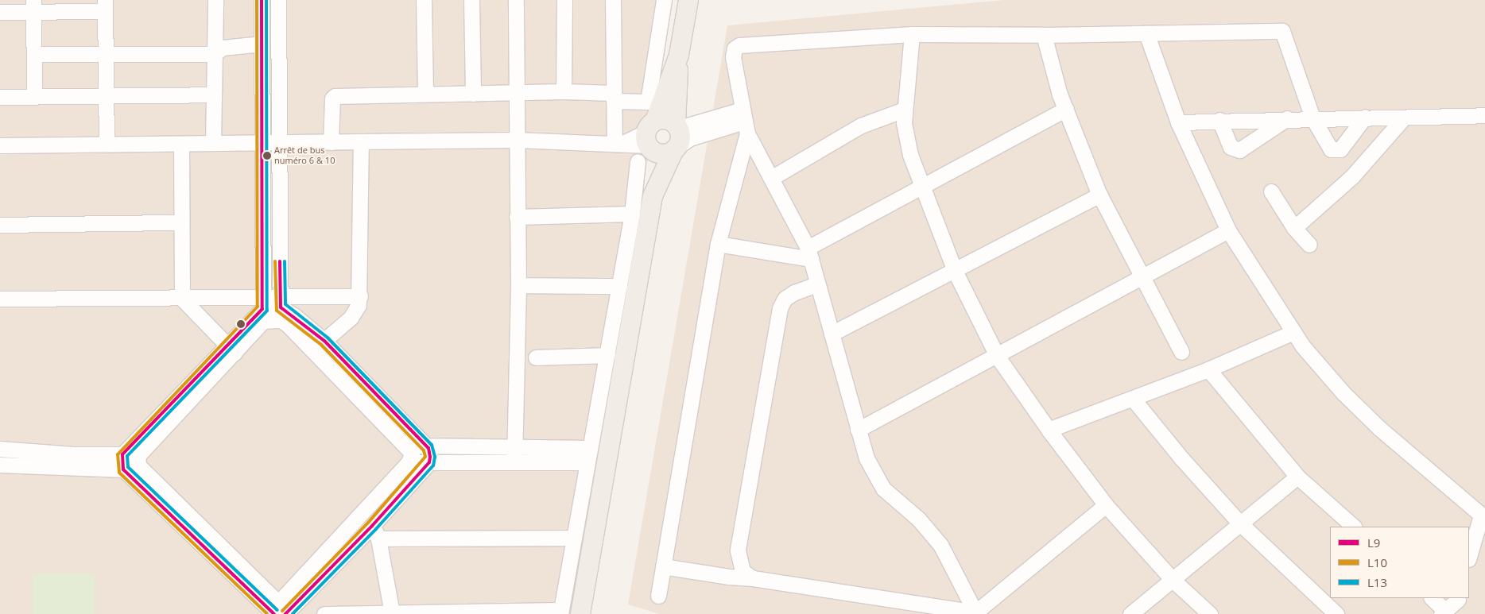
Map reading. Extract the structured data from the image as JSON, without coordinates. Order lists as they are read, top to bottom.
{
  "places": ["Arrêt de bus numéro 6 & 10"],
  "lines": ["transit line L9", "transit line L10", "transit line L13"],
  "legend": ["L9", "L10", "L13"]
}
